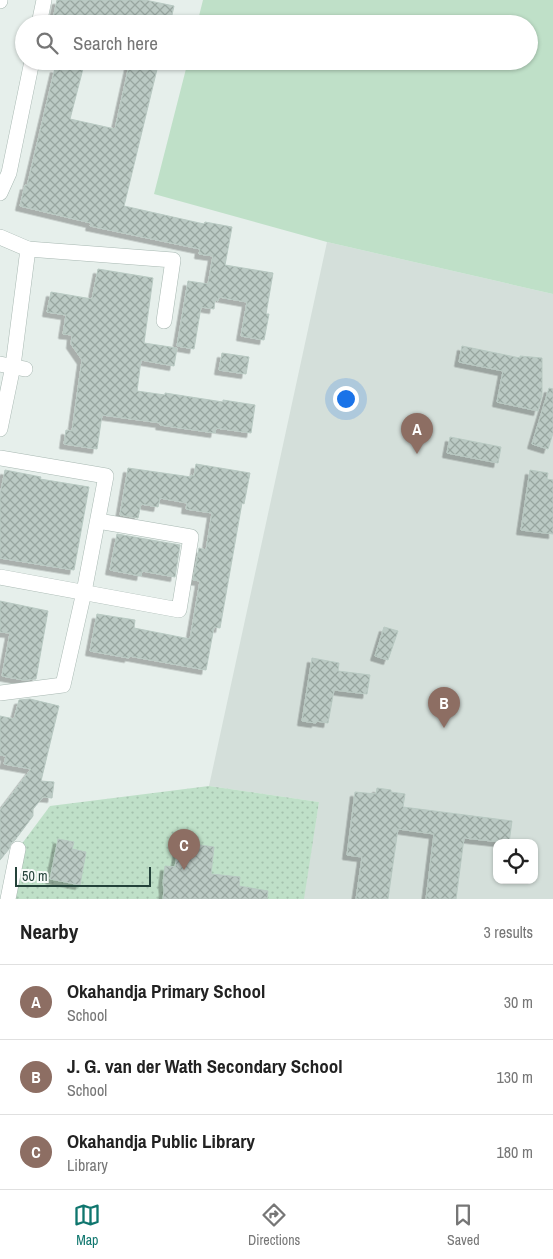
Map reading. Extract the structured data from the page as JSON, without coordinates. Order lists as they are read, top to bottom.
{
  "scale_bar": "50 m",
  "page": {
    "search": "Search here",
    "pins": ["A", "B", "C"],
    "scale": "50 m",
    "heading": ["Nearby", "3 results"],
    "list": [
      {
        "mark": "A",
        "name": "Okahandja Primary School",
        "note": "School",
        "value": "30 m"
      },
      {
        "mark": "B",
        "name": "J. G. van der Wath Secondary School",
        "note": "School",
        "value": "130 m"
      },
      {
        "mark": "C",
        "name": "Okahandja Public Library",
        "note": "Library",
        "value": "180 m"
      }
    ],
    "nav": ["Map", "Directions", "Saved"]
  }
}
